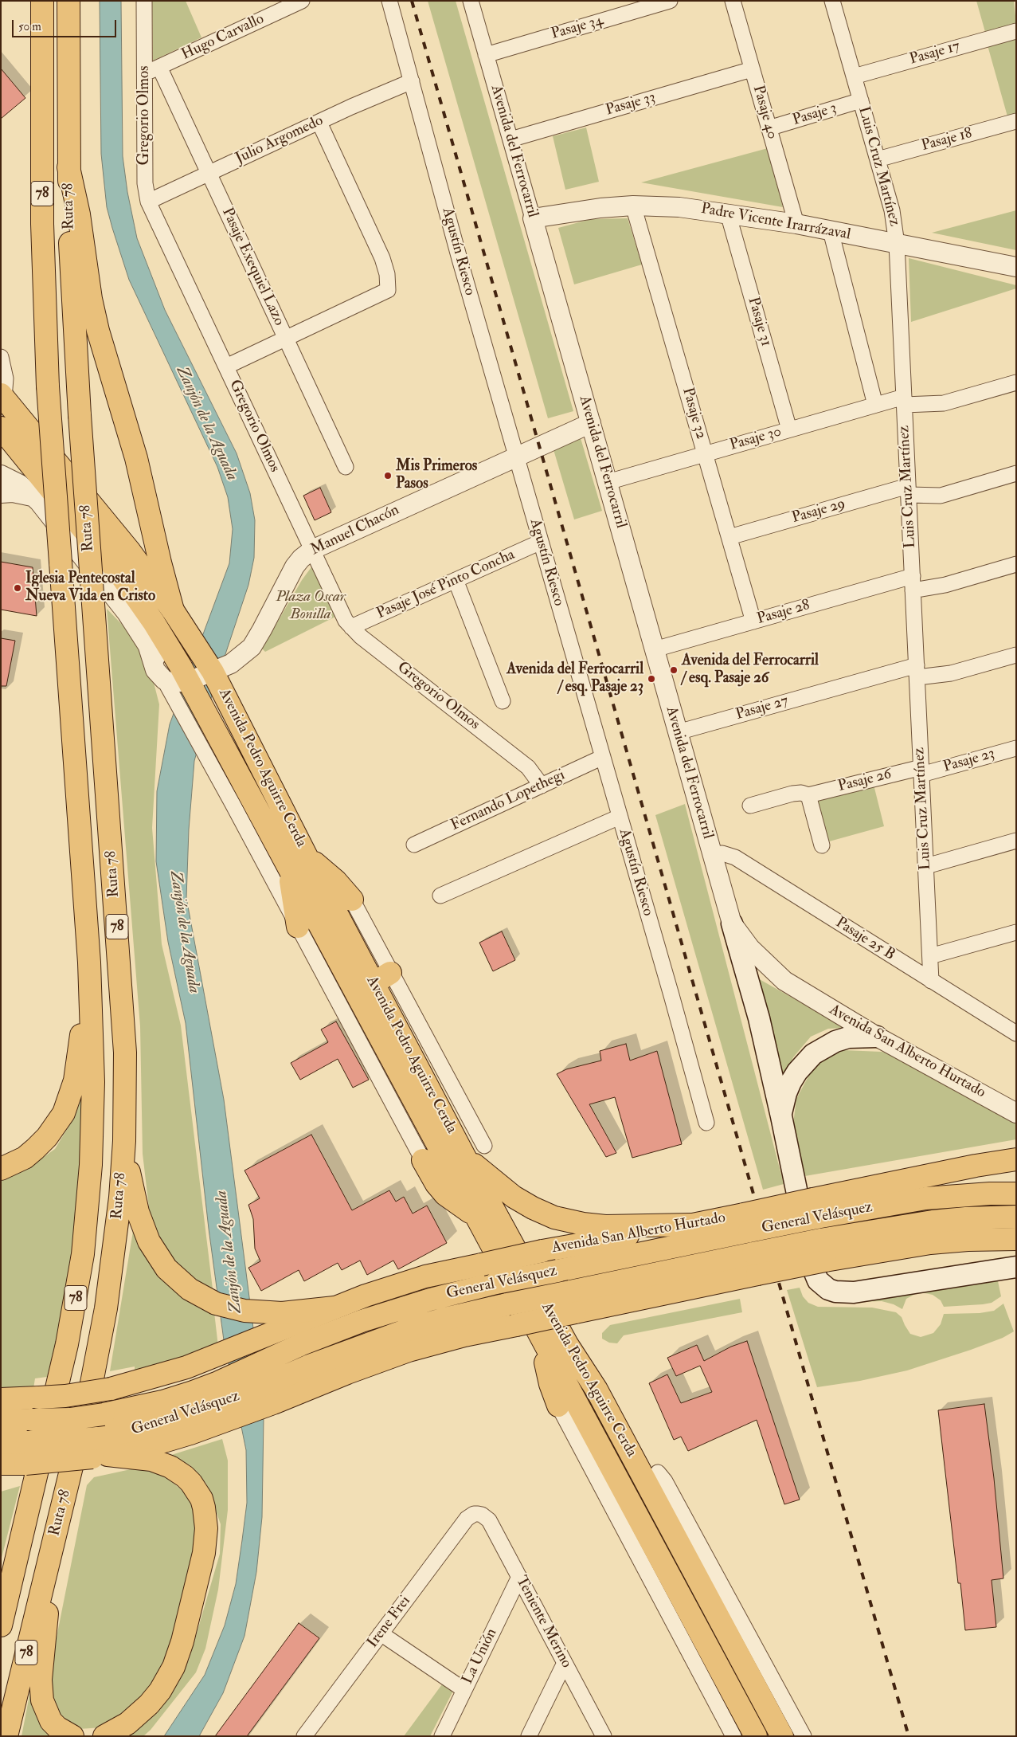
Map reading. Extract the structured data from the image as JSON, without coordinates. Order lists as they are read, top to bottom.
{
  "streets": {
    "main road": [
      "78",
      "Ruta 78",
      "Avenida Pedro Aguirre Cerda",
      "Avenida San Alberto Hurtado",
      "General Velásquez"
    ],
    "street": [
      "Pasaje 34",
      "Hugo Carvallo",
      "Pasaje 17",
      "Pasaje 33",
      "Pasaje 40",
      "Pasaje 3",
      "Gregorio Olmos",
      "Julio Argomedo",
      "Pasaje 18",
      "Avenida del Ferrocarril",
      "Luis Cruz Martínez",
      "Padre Vicente Irarrázaval",
      "Agustín Riesco",
      "Pasaje Exequiel Lazo",
      "Pasaje 31",
      "Pasaje 32",
      "Pasaje 30",
      "Pasaje 29",
      "Manuel Chacón",
      "Pasaje José Pinto Concha",
      "Pasaje 28",
      "Pasaje 27",
      "Pasaje 23",
      "Pasaje 26",
      "Fernando Lopethegi",
      "Pasaje 25 B",
      "Irene Frei",
      "Teniente Merino",
      "La Unión"
    ]
  },
  "crossings": [
    ["Pasaje 34", "Avenida del Ferrocarril"],
    ["Hugo Carvallo", "Gregorio Olmos"],
    ["Hugo Carvallo", "Pasaje Exequiel Lazo"],
    ["Pasaje 17", "Luis Cruz Martínez"],
    ["Pasaje 33", "Pasaje 40"],
    ["Pasaje 33", "Avenida del Ferrocarril"],
    ["Pasaje 40", "Pasaje 3"],
    ["Pasaje 40", "Padre Vicente Irarrázaval"],
    ["Pasaje 3", "Luis Cruz Martínez"],
    ["Gregorio Olmos", "Julio Argomedo"],
    ["Gregorio Olmos", "Manuel Chacón"],
    ["Gregorio Olmos", "Pasaje José Pinto Concha"],
    ["Gregorio Olmos", "Fernando Lopethegi"],
    ["Julio Argomedo", "Agustín Riesco"],
    ["Julio Argomedo", "Pasaje Exequiel Lazo"],
    ["Pasaje 18", "Luis Cruz Martínez"],
    ["Avenida del Ferrocarril", "Padre Vicente Irarrázaval"],
    ["Avenida del Ferrocarril", "Pasaje 30"],
    ["Avenida del Ferrocarril", "Manuel Chacón"],
    ["Avenida del Ferrocarril", "Pasaje 28"],
    ["Avenida del Ferrocarril", "Pasaje 27"],
    ["Avenida del Ferrocarril", "Pasaje 25 B"],
    ["Avenida del Ferrocarril", "Avenida San Alberto Hurtado"],
    ["Luis Cruz Martínez", "Padre Vicente Irarrázaval"],
    ["Luis Cruz Martínez", "Pasaje 30"],
    ["Luis Cruz Martínez", "Pasaje 29"],
    ["Luis Cruz Martínez", "Pasaje 28"],
    ["Luis Cruz Martínez", "Pasaje 27"],
    ["Luis Cruz Martínez", "Pasaje 23"],
    ["Luis Cruz Martínez", "Pasaje 26"],
    ["Luis Cruz Martínez", "Pasaje 25 B"],
    ["Padre Vicente Irarrázaval", "Pasaje 31"],
    ["Padre Vicente Irarrázaval", "Pasaje 32"],
    ["Agustín Riesco", "Manuel Chacón"],
    ["Agustín Riesco", "Pasaje José Pinto Concha"],
    ["Agustín Riesco", "Fernando Lopethegi"],
    ["Pasaje 31", "Pasaje 30"],
    ["Pasaje 32", "Pasaje 30"],
    ["Pasaje 32", "Pasaje 29"],
    ["Pasaje 32", "Pasaje 28"],
    ["Manuel Chacón", "Avenida Pedro Aguirre Cerda"],
    ["Pasaje 23", "Pasaje 26"],
    ["Avenida San Alberto Hurtado", "General Velásquez"],
    ["Irene Frei", "Teniente Merino"],
    ["Teniente Merino", "La Unión"]
  ],
  "water": ["Zanjón de la Aguada"],
  "parks": ["Plaza Oscar Bonilla"],
  "places": [
    "Mis Primeros Pasos",
    "Iglesia Pentecostal Nueva Vida en Cristo",
    "Avenida del Ferrocarril / esq. Pasaje 26",
    "Avenida del Ferrocarril / esq. Pasaje 23"
  ],
  "scale_bar": "50 m"
}
